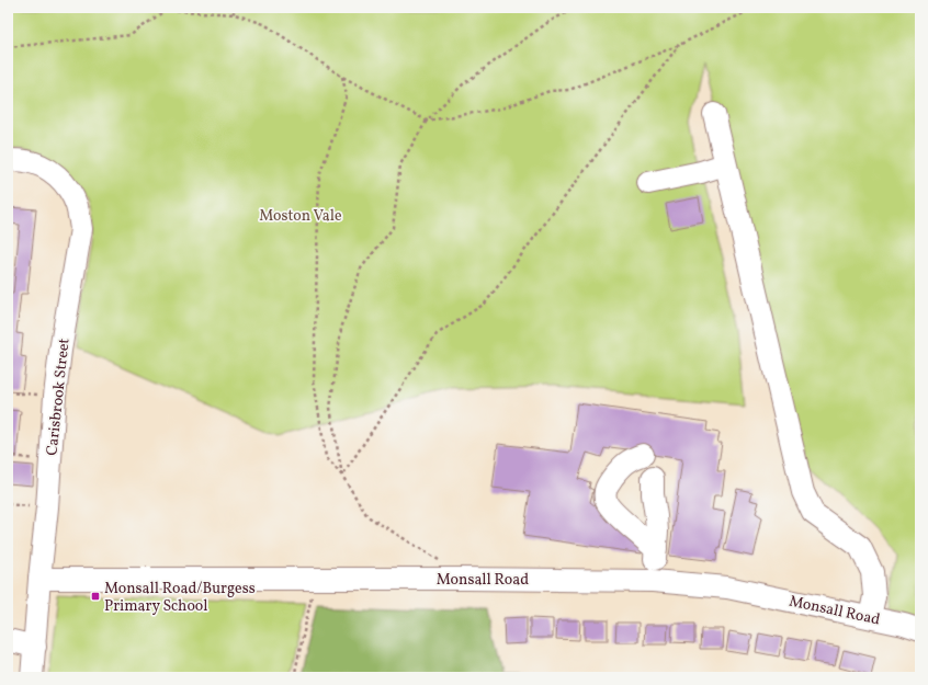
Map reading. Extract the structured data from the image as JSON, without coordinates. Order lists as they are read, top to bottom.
{
  "streets": {
    "street": ["Carisbrook Street", "Monsall Road"]
  },
  "crossings": [
    ["Carisbrook Street", "Monsall Road"]
  ],
  "parks": ["Moston Vale"],
  "places": {
    "transit": ["Monsall Road/Burgess Primary School"]
  }
}
